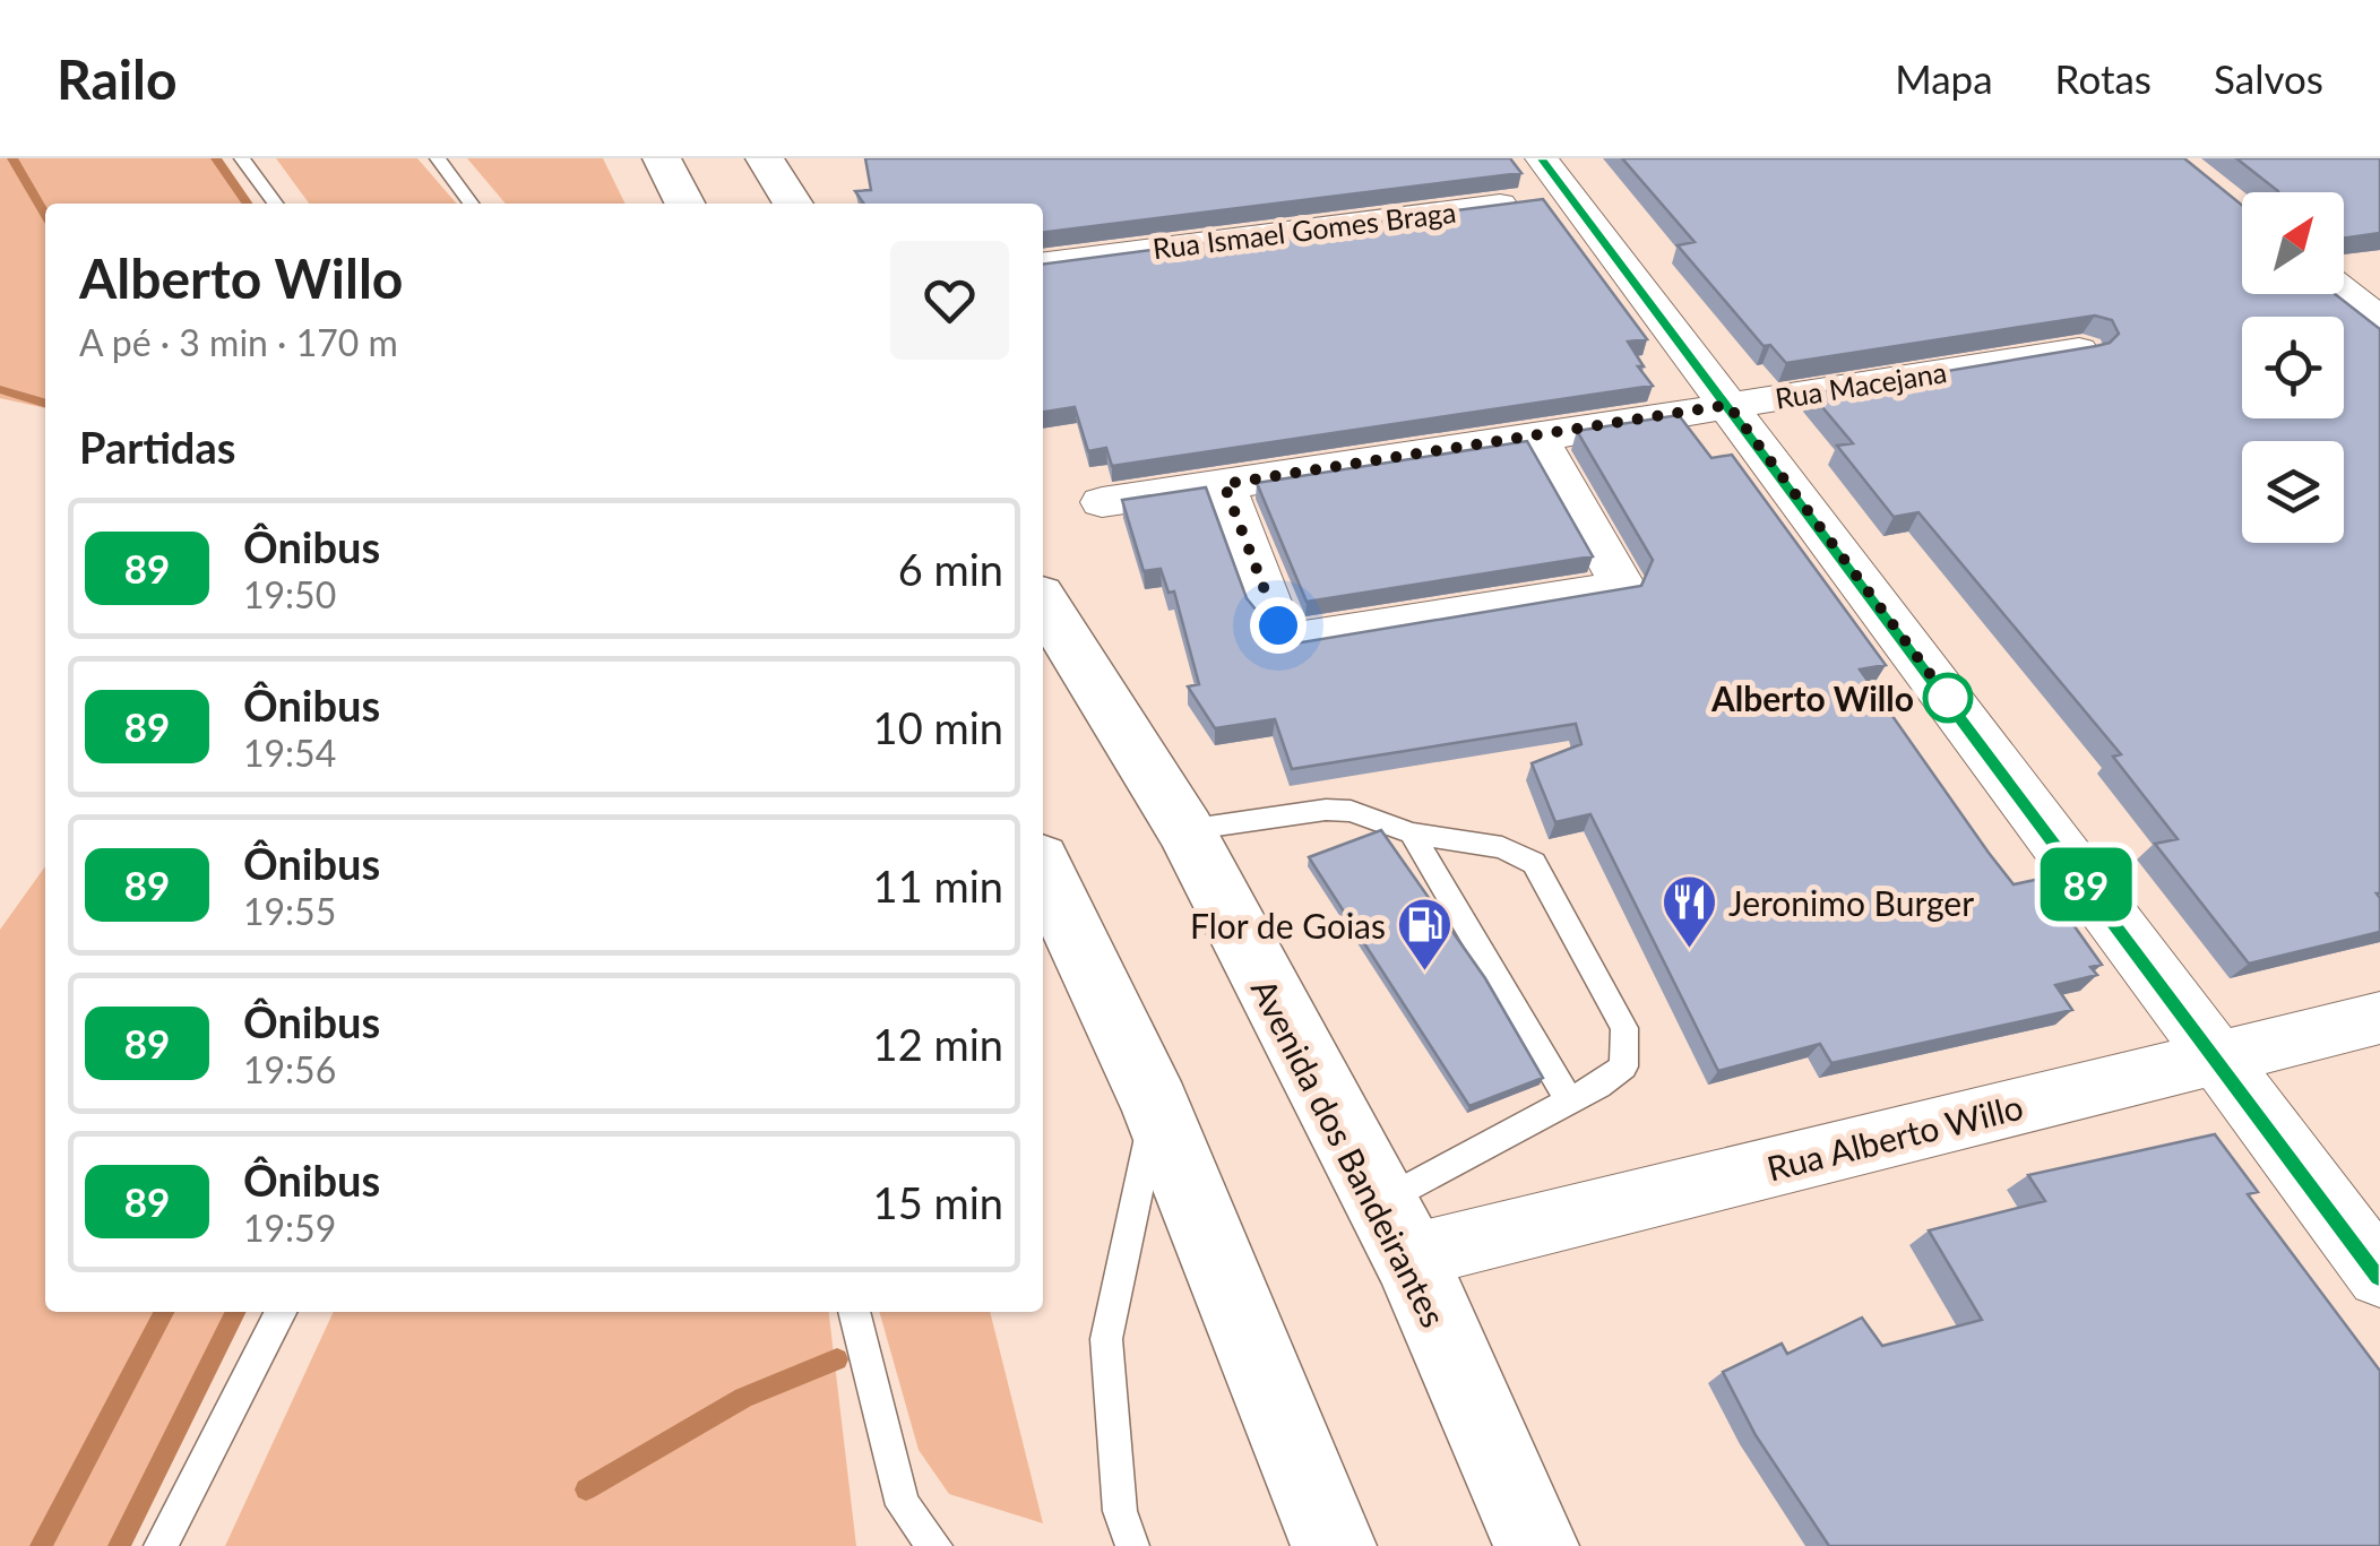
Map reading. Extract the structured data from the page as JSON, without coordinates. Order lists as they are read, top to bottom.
{
  "streets": {
    "highway": ["Avenida dos Bandeirantes"],
    "street": ["Rua Ismael Gomes Braga", "Rua Macejana", "Rua Alberto Willo"]
  },
  "crossings": [
    ["Rua Alberto Willo", "Avenida dos Bandeirantes"]
  ],
  "places": {
    "other": ["Alberto Willo"],
    "restaurant": ["Jeronimo Burger"],
    "fuel station": ["Flor de Goias"]
  },
  "lines": ["bus line 89"],
  "north": "top right",
  "page": {
    "header": "Railo",
    "nav": ["Mapa", "Rotas", "Salvos"],
    "on_map": "89",
    "heading": [
      ["Alberto Willo", "A pé · 3 min · 170 m"],
      "Partidas"
    ],
    "list": [
      {
        "mark": "89",
        "name": "Ônibus",
        "note": "19:50",
        "value": "6 min"
      },
      {
        "mark": "89",
        "name": "Ônibus",
        "note": "19:54",
        "value": "10 min"
      },
      {
        "mark": "89",
        "name": "Ônibus",
        "note": "19:55",
        "value": "11 min"
      },
      {
        "mark": "89",
        "name": "Ônibus",
        "note": "19:56",
        "value": "12 min"
      },
      {
        "mark": "89",
        "name": "Ônibus",
        "note": "19:59",
        "value": "15 min"
      }
    ]
  }
}
